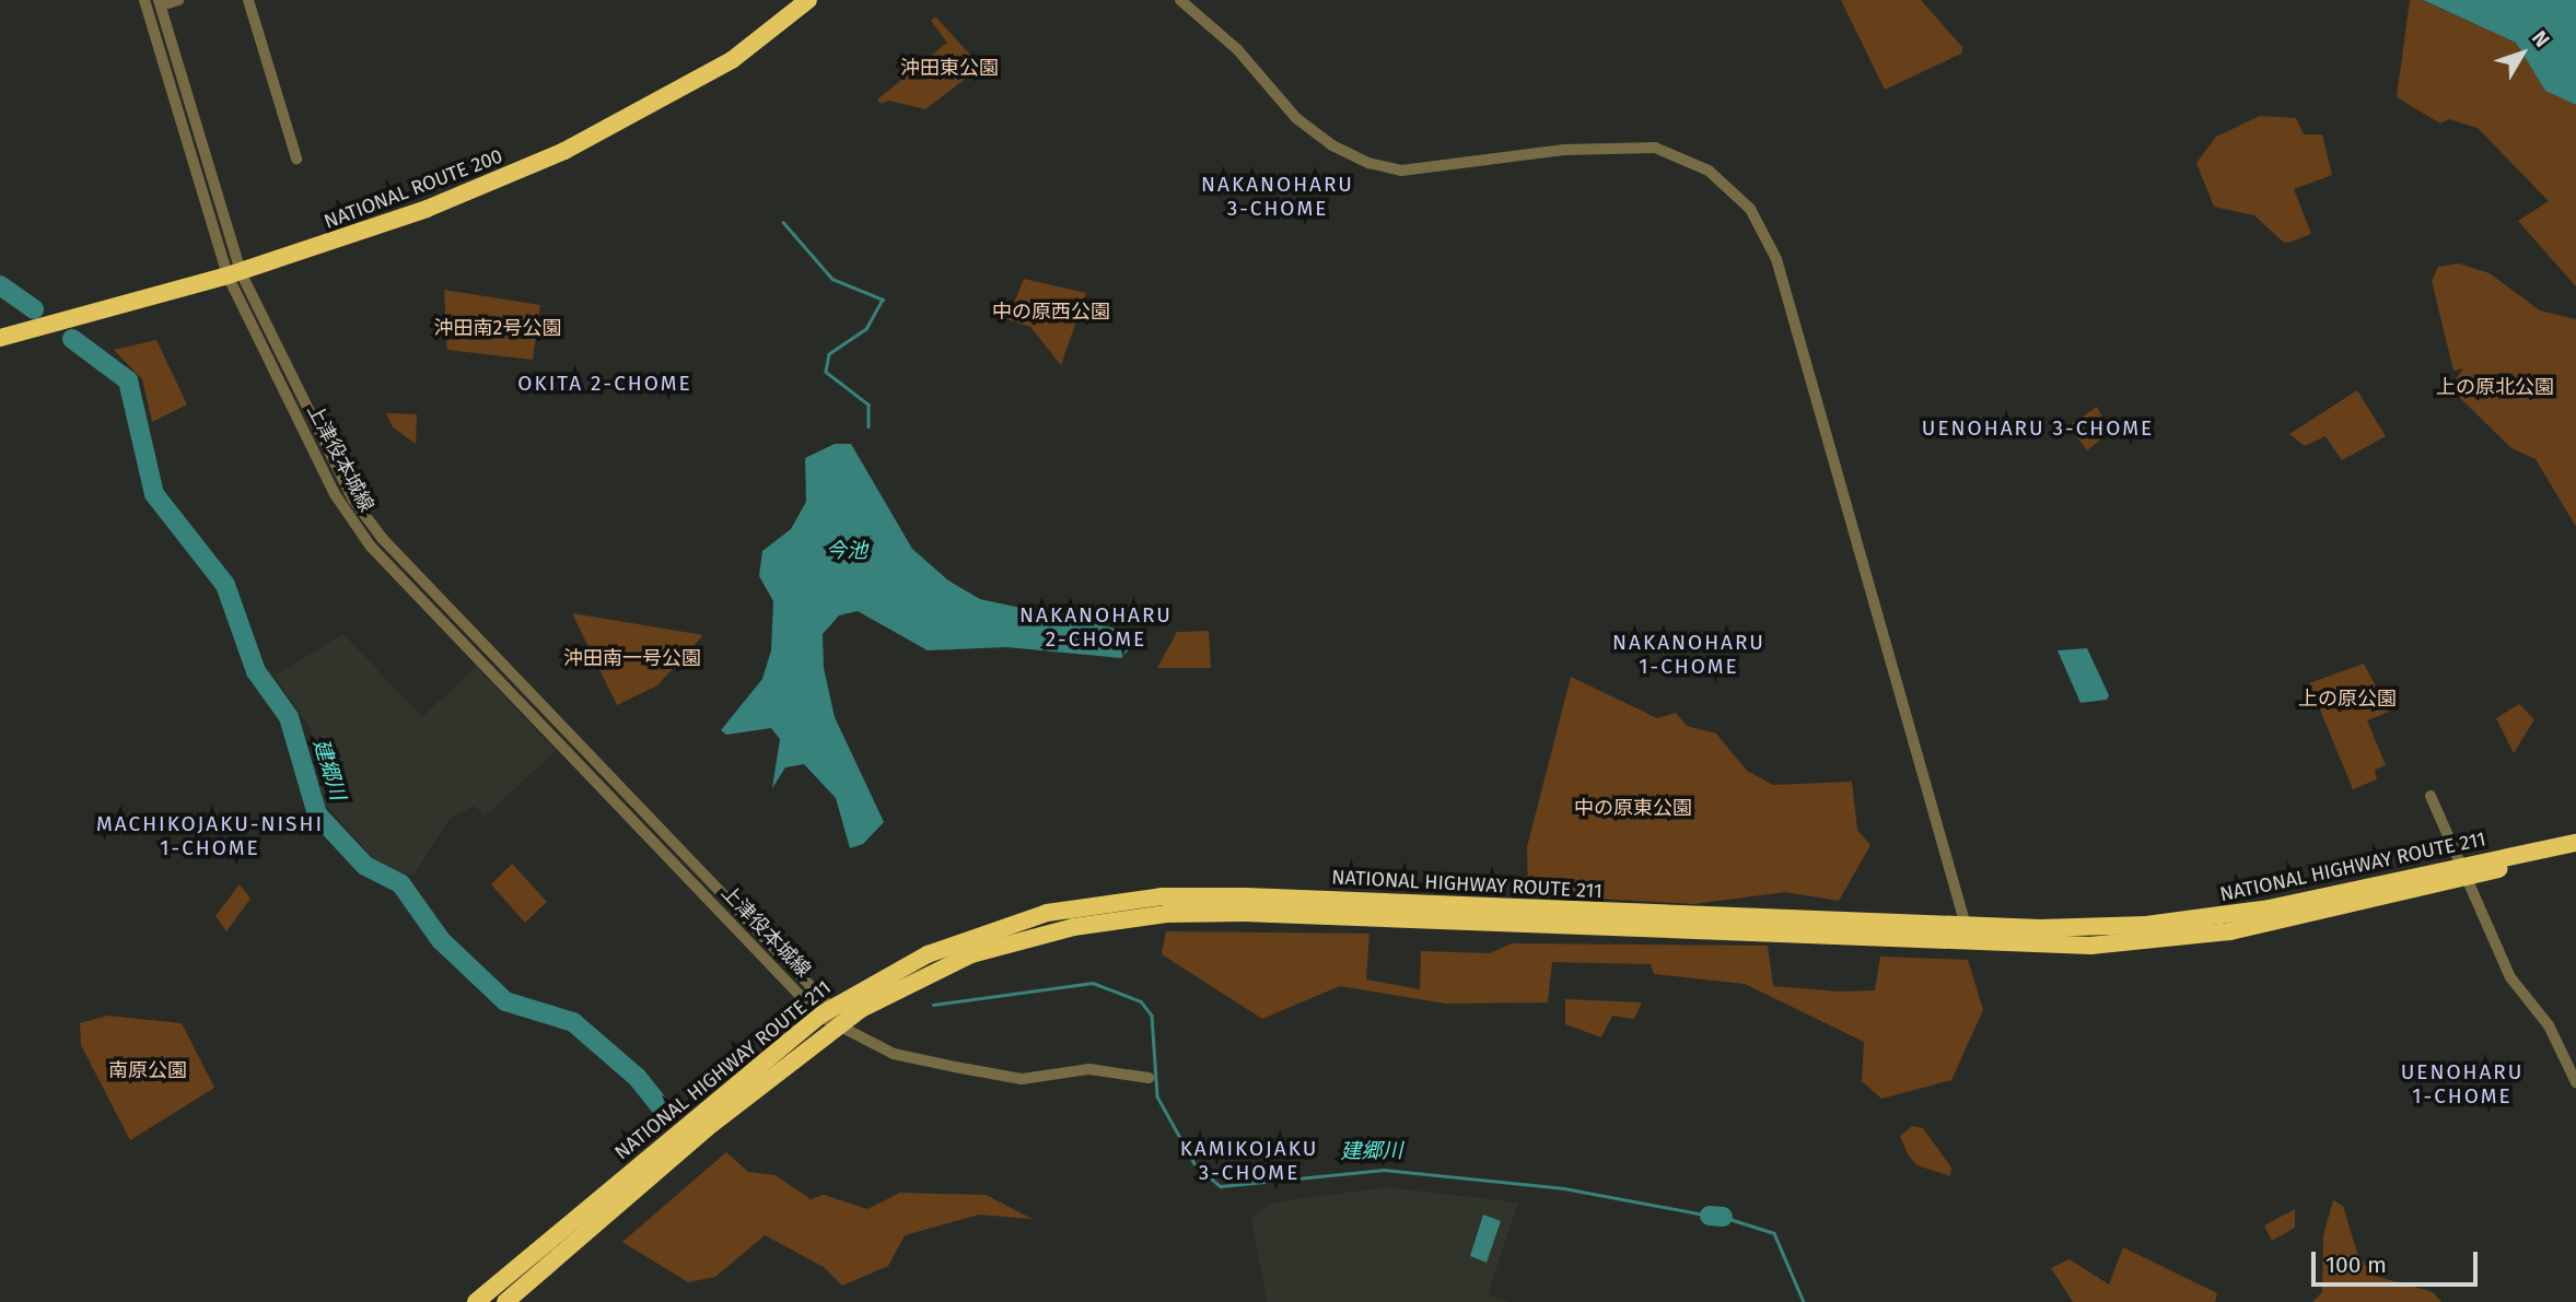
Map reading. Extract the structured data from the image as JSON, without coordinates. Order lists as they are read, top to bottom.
{
  "streets": {
    "highway": ["NATIONAL ROUTE 200", "NATIONAL HIGHWAY ROUTE 211"],
    "street": ["上津役本城線"]
  },
  "crossings": [
    ["NATIONAL ROUTE 200", "上津役本城線"],
    ["上津役本城線", "NATIONAL HIGHWAY ROUTE 211"]
  ],
  "districts": [
    "NAKANOHARU 3-CHOME",
    "OKITA 2-CHOME",
    "UENOHARU 3-CHOME",
    "NAKANOHARU 2-CHOME",
    "NAKANOHARU 1-CHOME",
    "MACHIKOJAKU-NISHI 1-CHOME",
    "UENOHARU 1-CHOME",
    "KAMIKOJAKU 3-CHOME"
  ],
  "water": ["今池", "建郷川"],
  "parks": [
    "沖田東公園",
    "中の原西公園",
    "沖田南2号公園",
    "上の原北公園",
    "沖田南一号公園",
    "上の原公園",
    "中の原東公園",
    "南原公園"
  ],
  "scale_bar": "100 m",
  "north": "top right"
}
